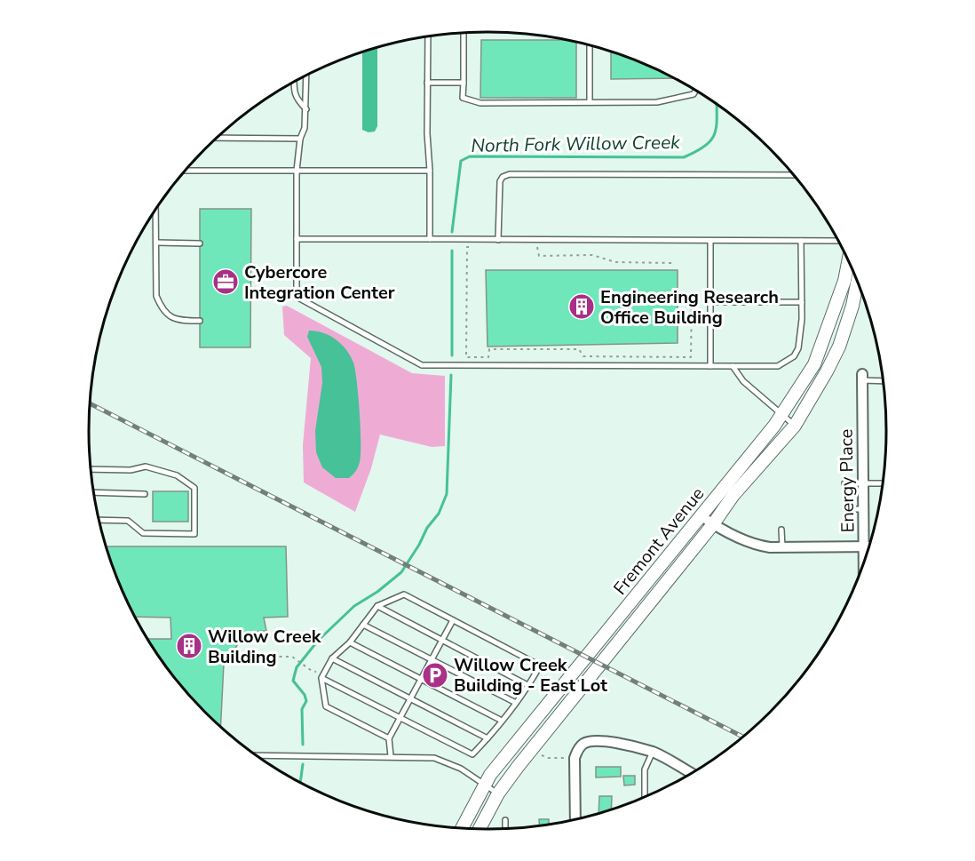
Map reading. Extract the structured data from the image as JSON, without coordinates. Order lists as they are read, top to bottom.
{
  "streets": {
    "street": ["Energy Place", "Fremont Avenue"]
  },
  "water": ["North Fork Willow Creek"],
  "places": {
    "office": ["Cybercore Integration Center"],
    "building": ["Engineering Research Office Building", "Willow Creek Building"],
    "parking": ["Willow Creek Building - East Lot"]
  }
}
